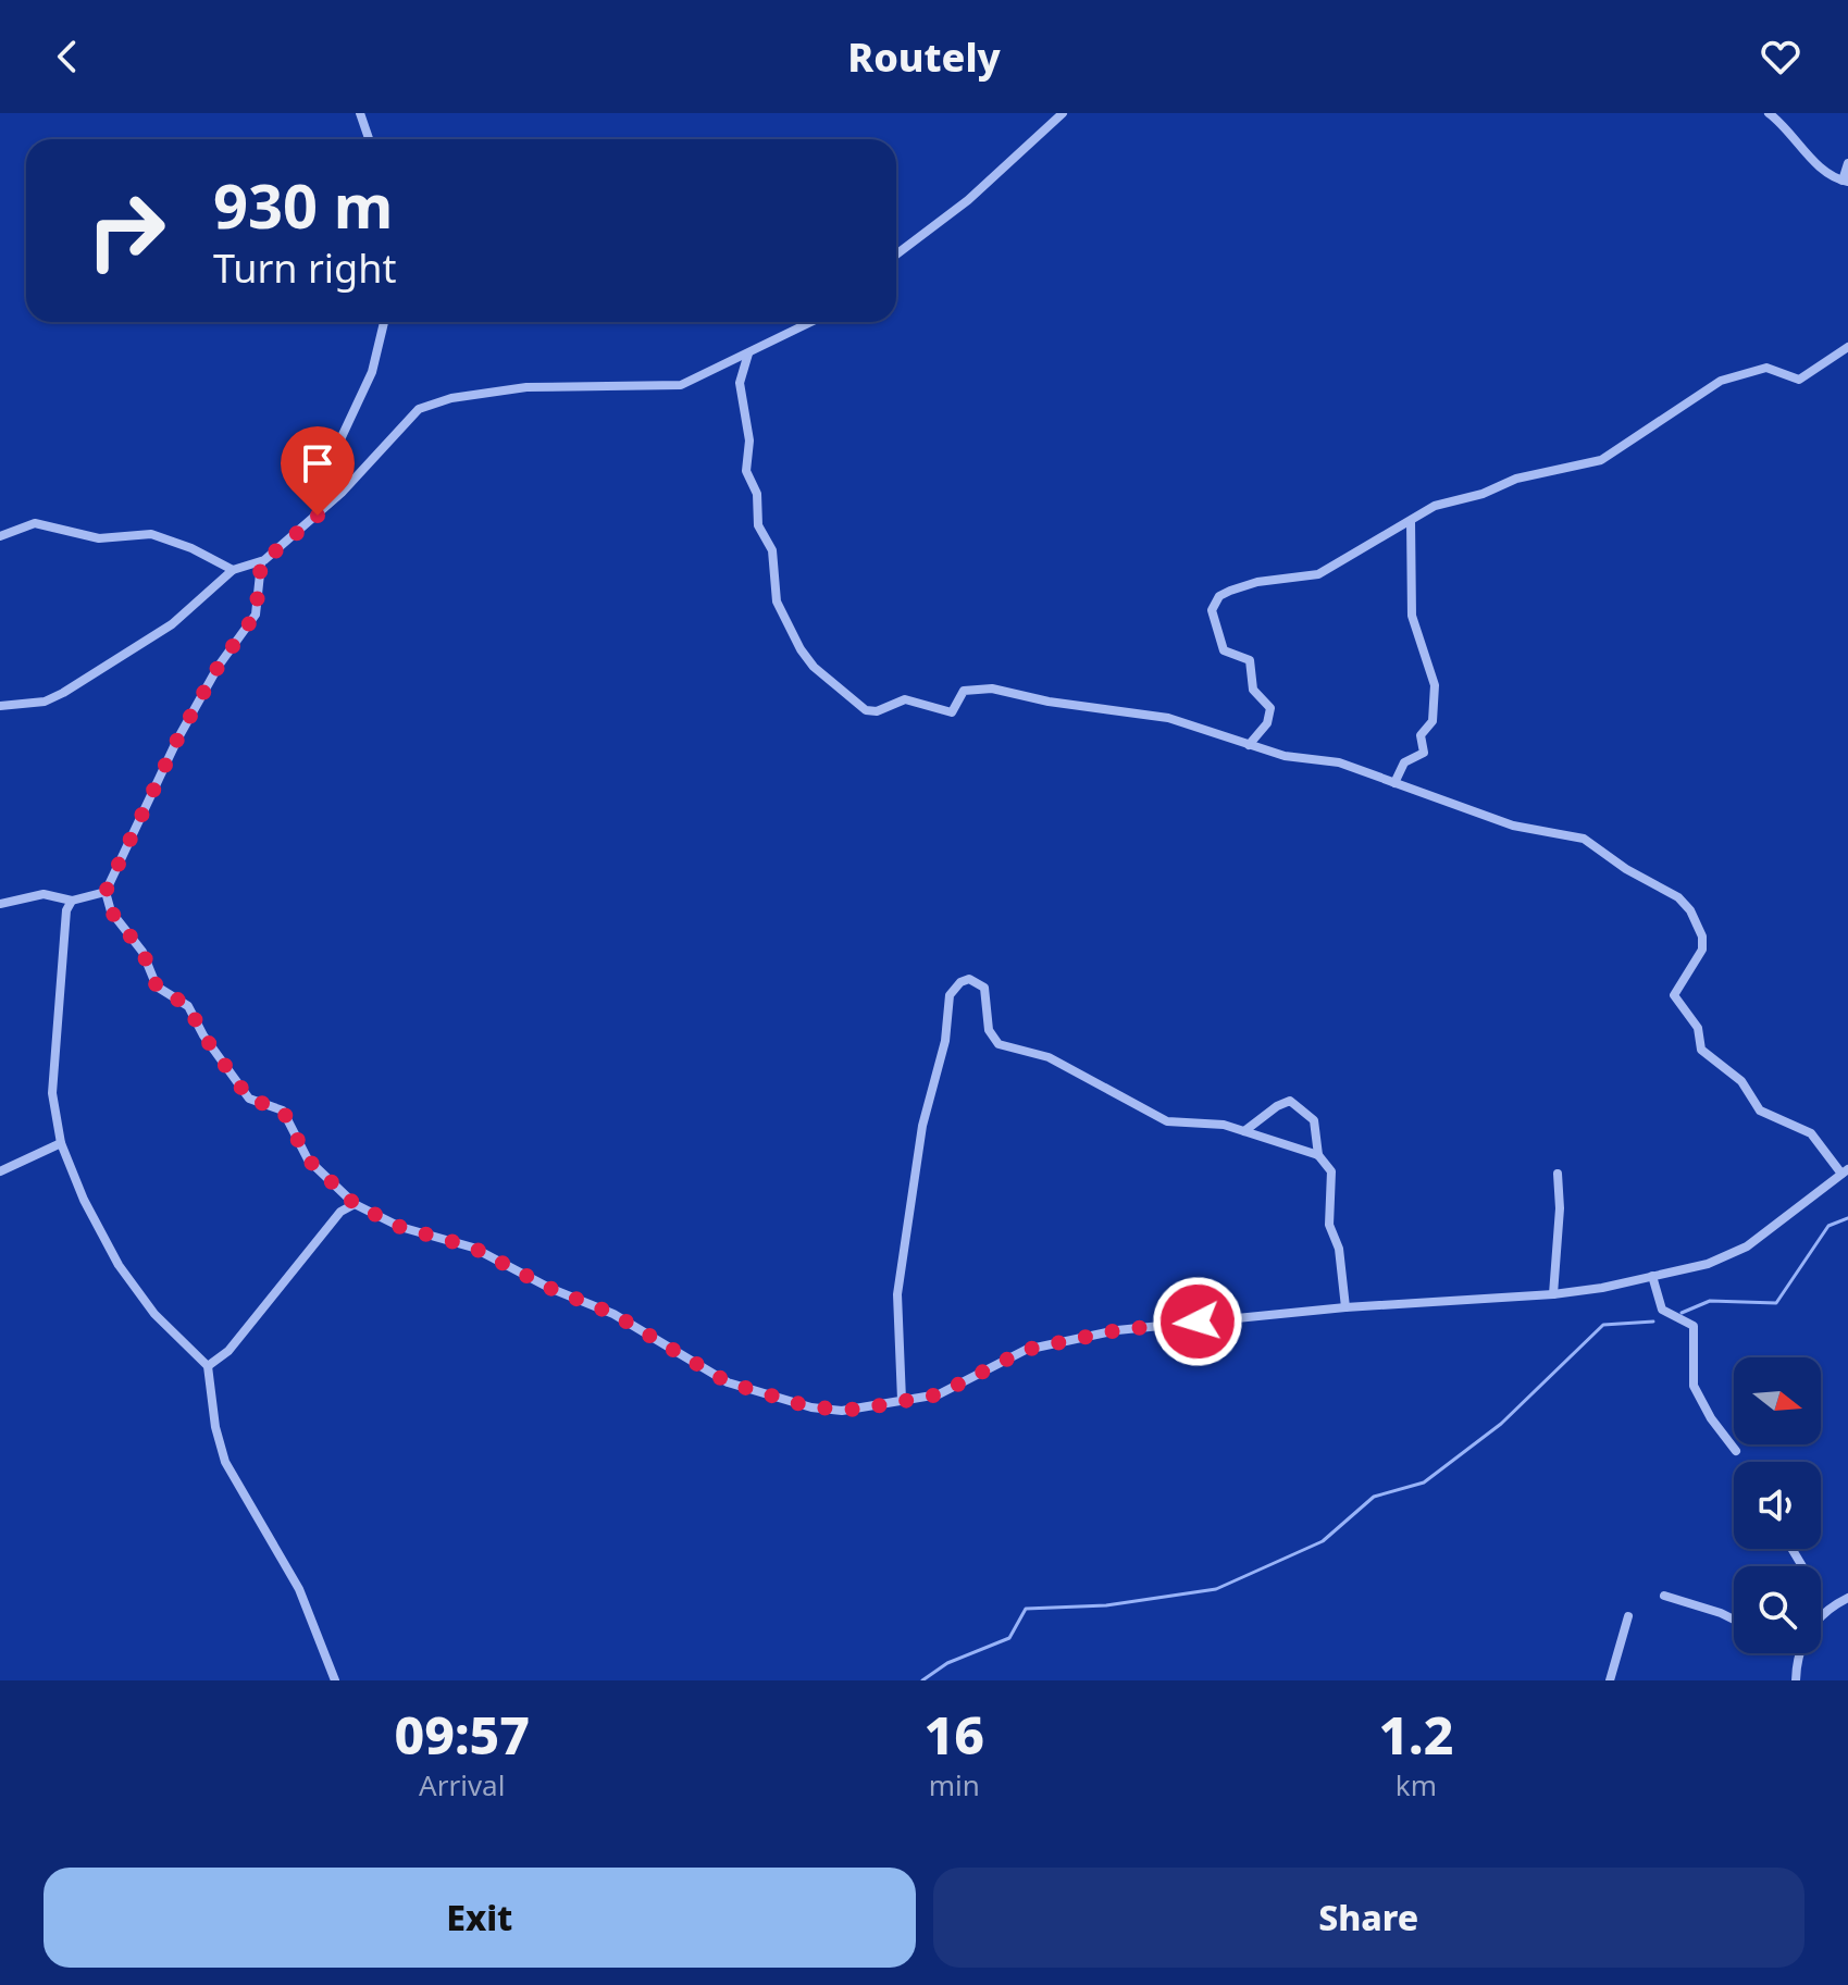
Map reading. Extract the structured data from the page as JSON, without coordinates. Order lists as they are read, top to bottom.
{
  "north": "right",
  "page": {
    "header": "Routely",
    "turn": ["930 m", "Turn right"],
    "eta": [
      "09:57",
      "Arrival",
      "16",
      "min",
      "1.2",
      "km"
    ],
    "buttons": ["Exit", "Share"]
  }
}
